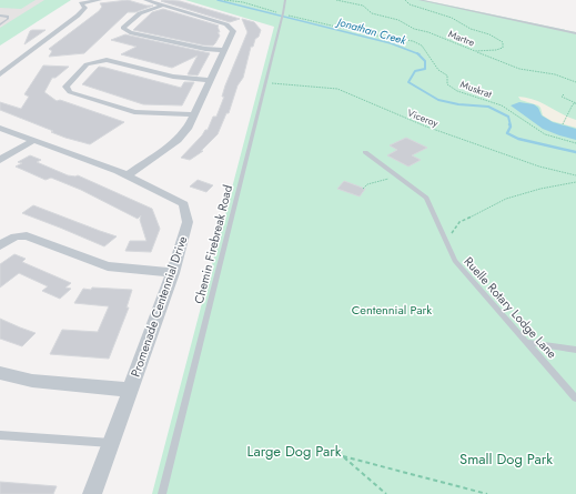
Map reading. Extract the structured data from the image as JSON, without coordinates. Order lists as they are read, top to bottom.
{
  "streets": {
    "street": ["Promenade Centennial Drive"],
    "lane": ["Chemin Firebreak Road", "Ruelle Rotary Lodge Lane"],
    "path": ["Martre", "Muskrat", "Viceroy"]
  },
  "crossings": [
    ["Muskrat", "Chemin Firebreak Road"],
    ["Viceroy", "Chemin Firebreak Road"]
  ],
  "water": ["Jonathan Creek"],
  "parks": ["Centennial Park", "Large Dog Park", "Small Dog Park"]
}
